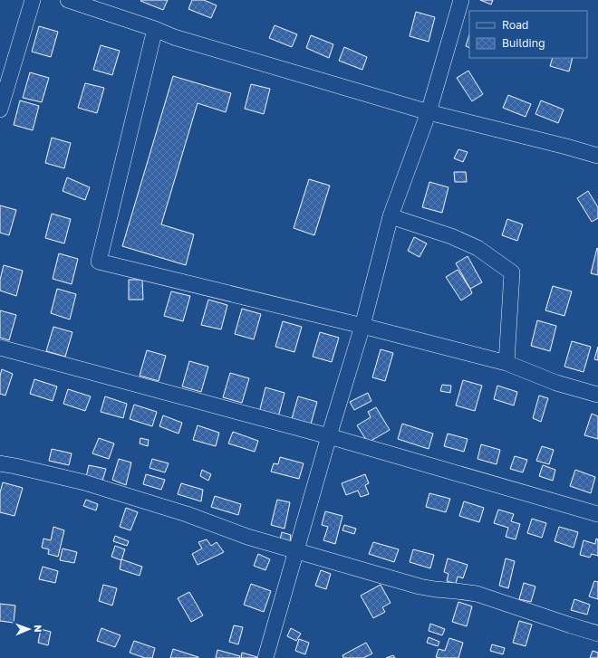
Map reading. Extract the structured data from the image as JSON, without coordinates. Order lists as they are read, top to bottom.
{
  "legend": ["Road", "Building"],
  "north": "right"
}
